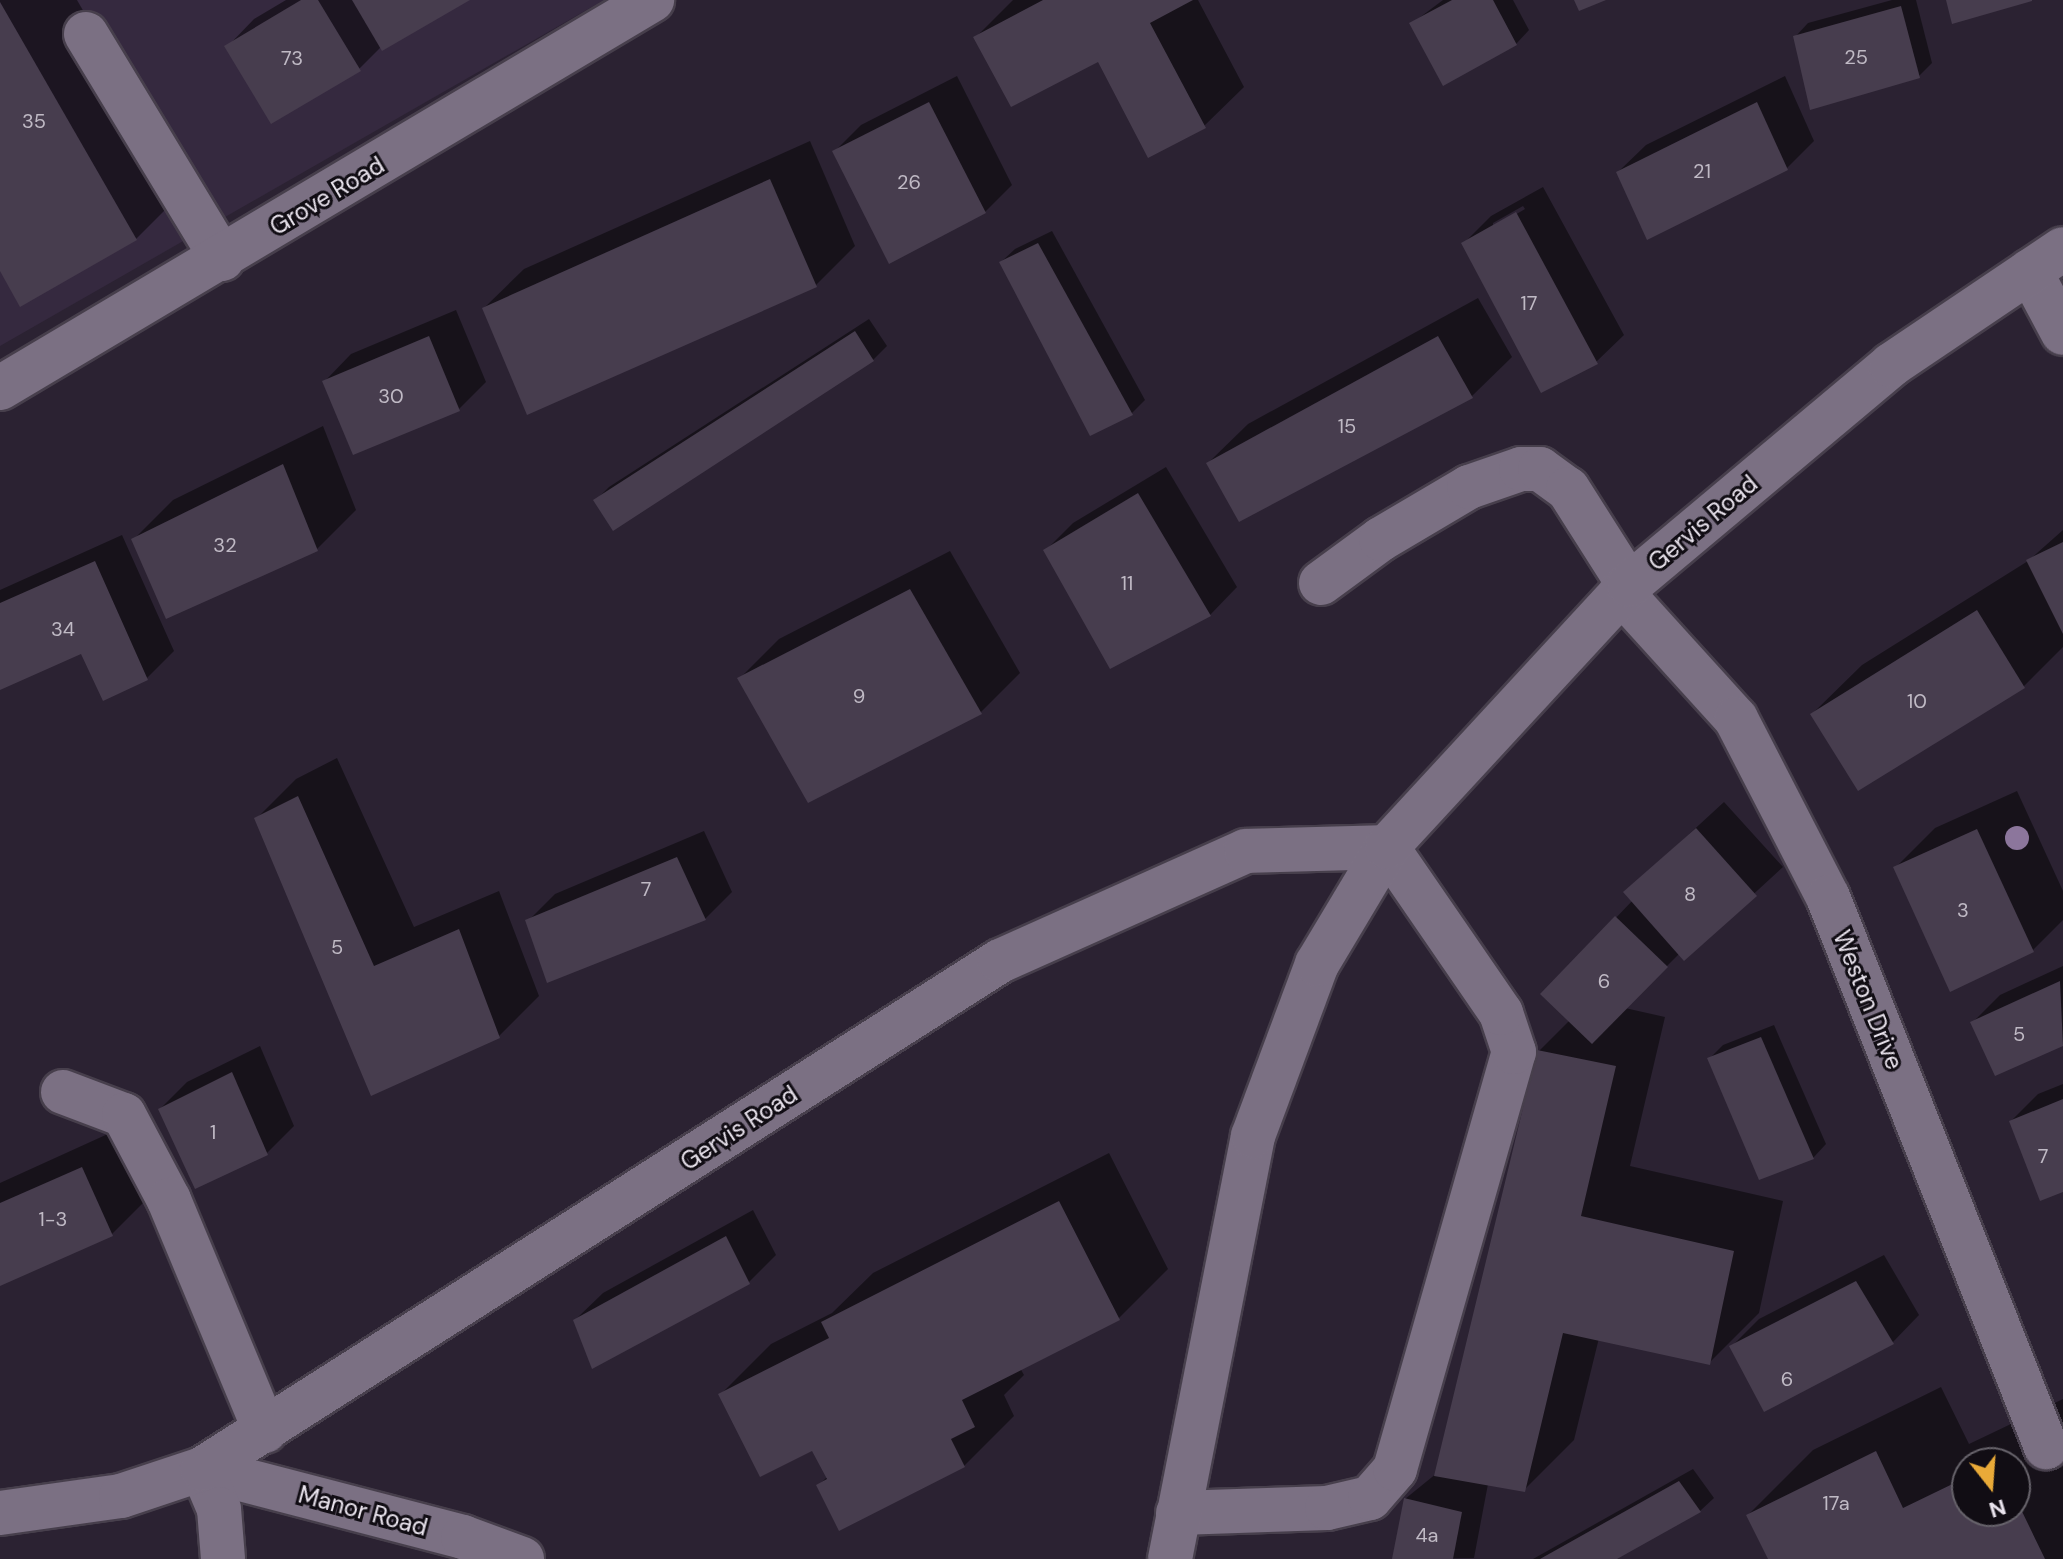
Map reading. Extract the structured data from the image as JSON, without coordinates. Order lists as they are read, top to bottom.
{
  "streets": {
    "street": [
      "Grove Road",
      "Gervis Road",
      "Weston Drive",
      "Manor Road"
    ]
  },
  "crossings": [
    ["Gervis Road", "Weston Drive"],
    ["Gervis Road", "Manor Road"]
  ],
  "house_numbers": [
    "25",
    "73",
    "35",
    "21",
    "26",
    "17",
    "30",
    "15",
    "32",
    "11",
    "34",
    "9",
    "10",
    "7",
    "8",
    "3",
    "5",
    "6",
    "5",
    "1",
    "7",
    "1-3",
    "6",
    "17a",
    "4a"
  ],
  "north": "bottom"
}
